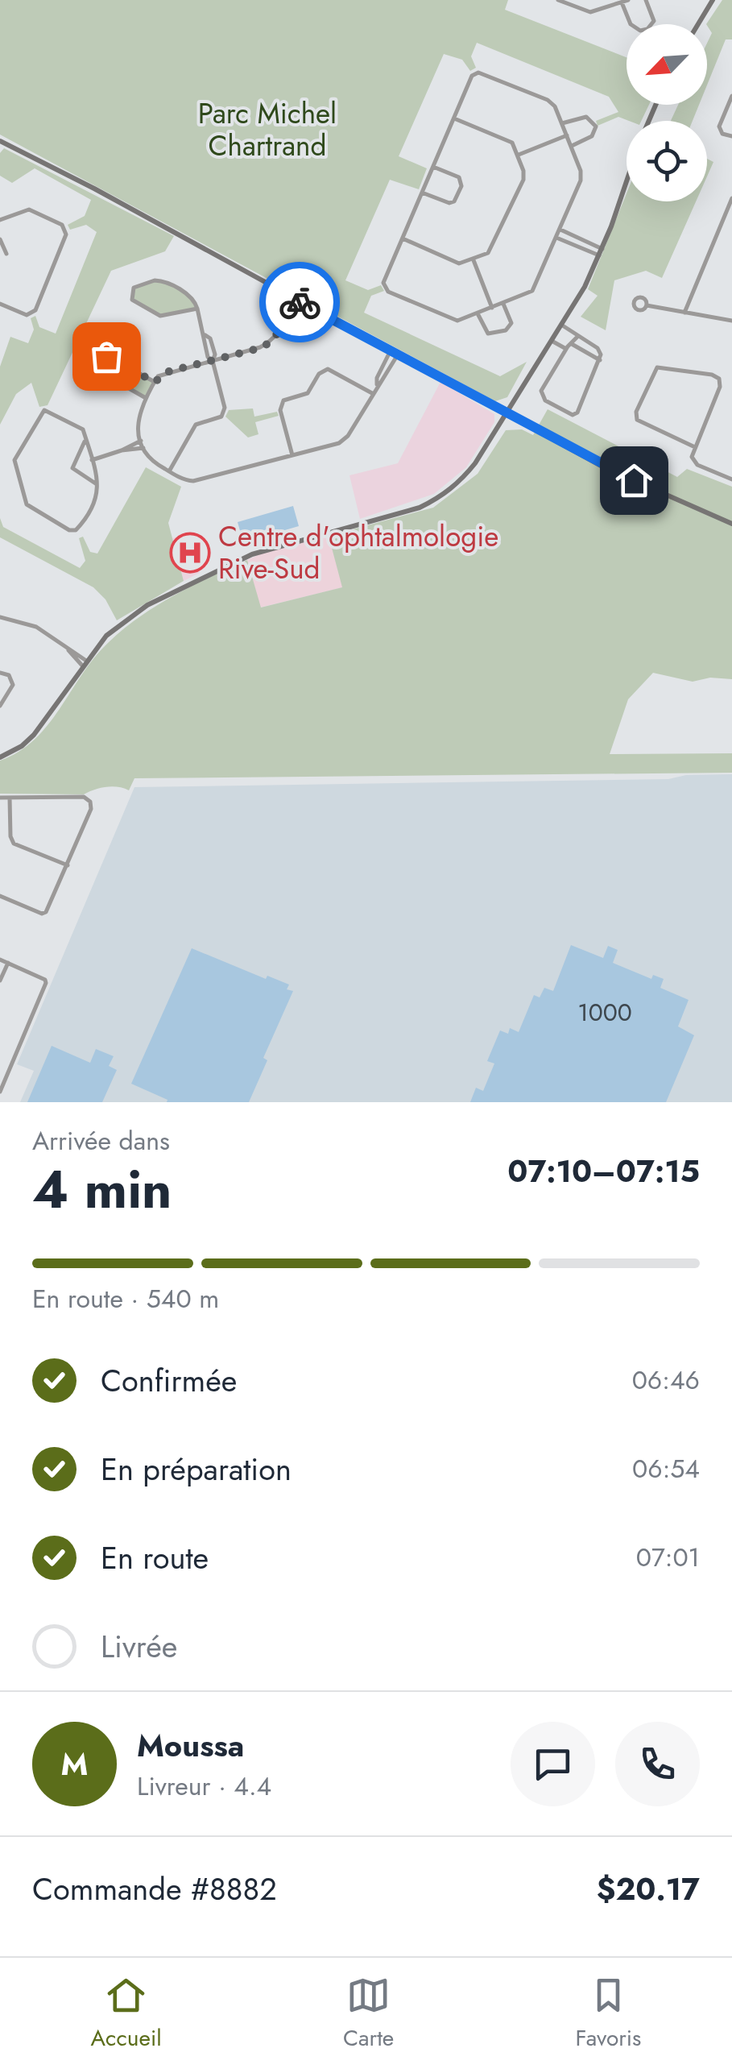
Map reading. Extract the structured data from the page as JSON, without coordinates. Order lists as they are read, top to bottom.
{
  "parks": ["Parc Michel Chartrand"],
  "places": {
    "hospital": ["Centre d'ophtalmologie Rive-Sud"]
  },
  "house_numbers": ["1000"],
  "north": "bottom left",
  "page": {
    "heading": ["4 min", "Arrivée dans", "07:10–07:15"],
    "panel": [
      "Moussa",
      "Livreur · 4.4",
      "Commande #8882",
      "$20.17"
    ],
    "bar": "En route · 540 m",
    "list": [
      ["Confirmée", "06:46"],
      ["En préparation", "06:54"],
      ["En route", "07:01"],
      "Livrée"
    ],
    "round": "M",
    "tabs": ["Accueil", "Carte", "Favoris"]
  }
}
